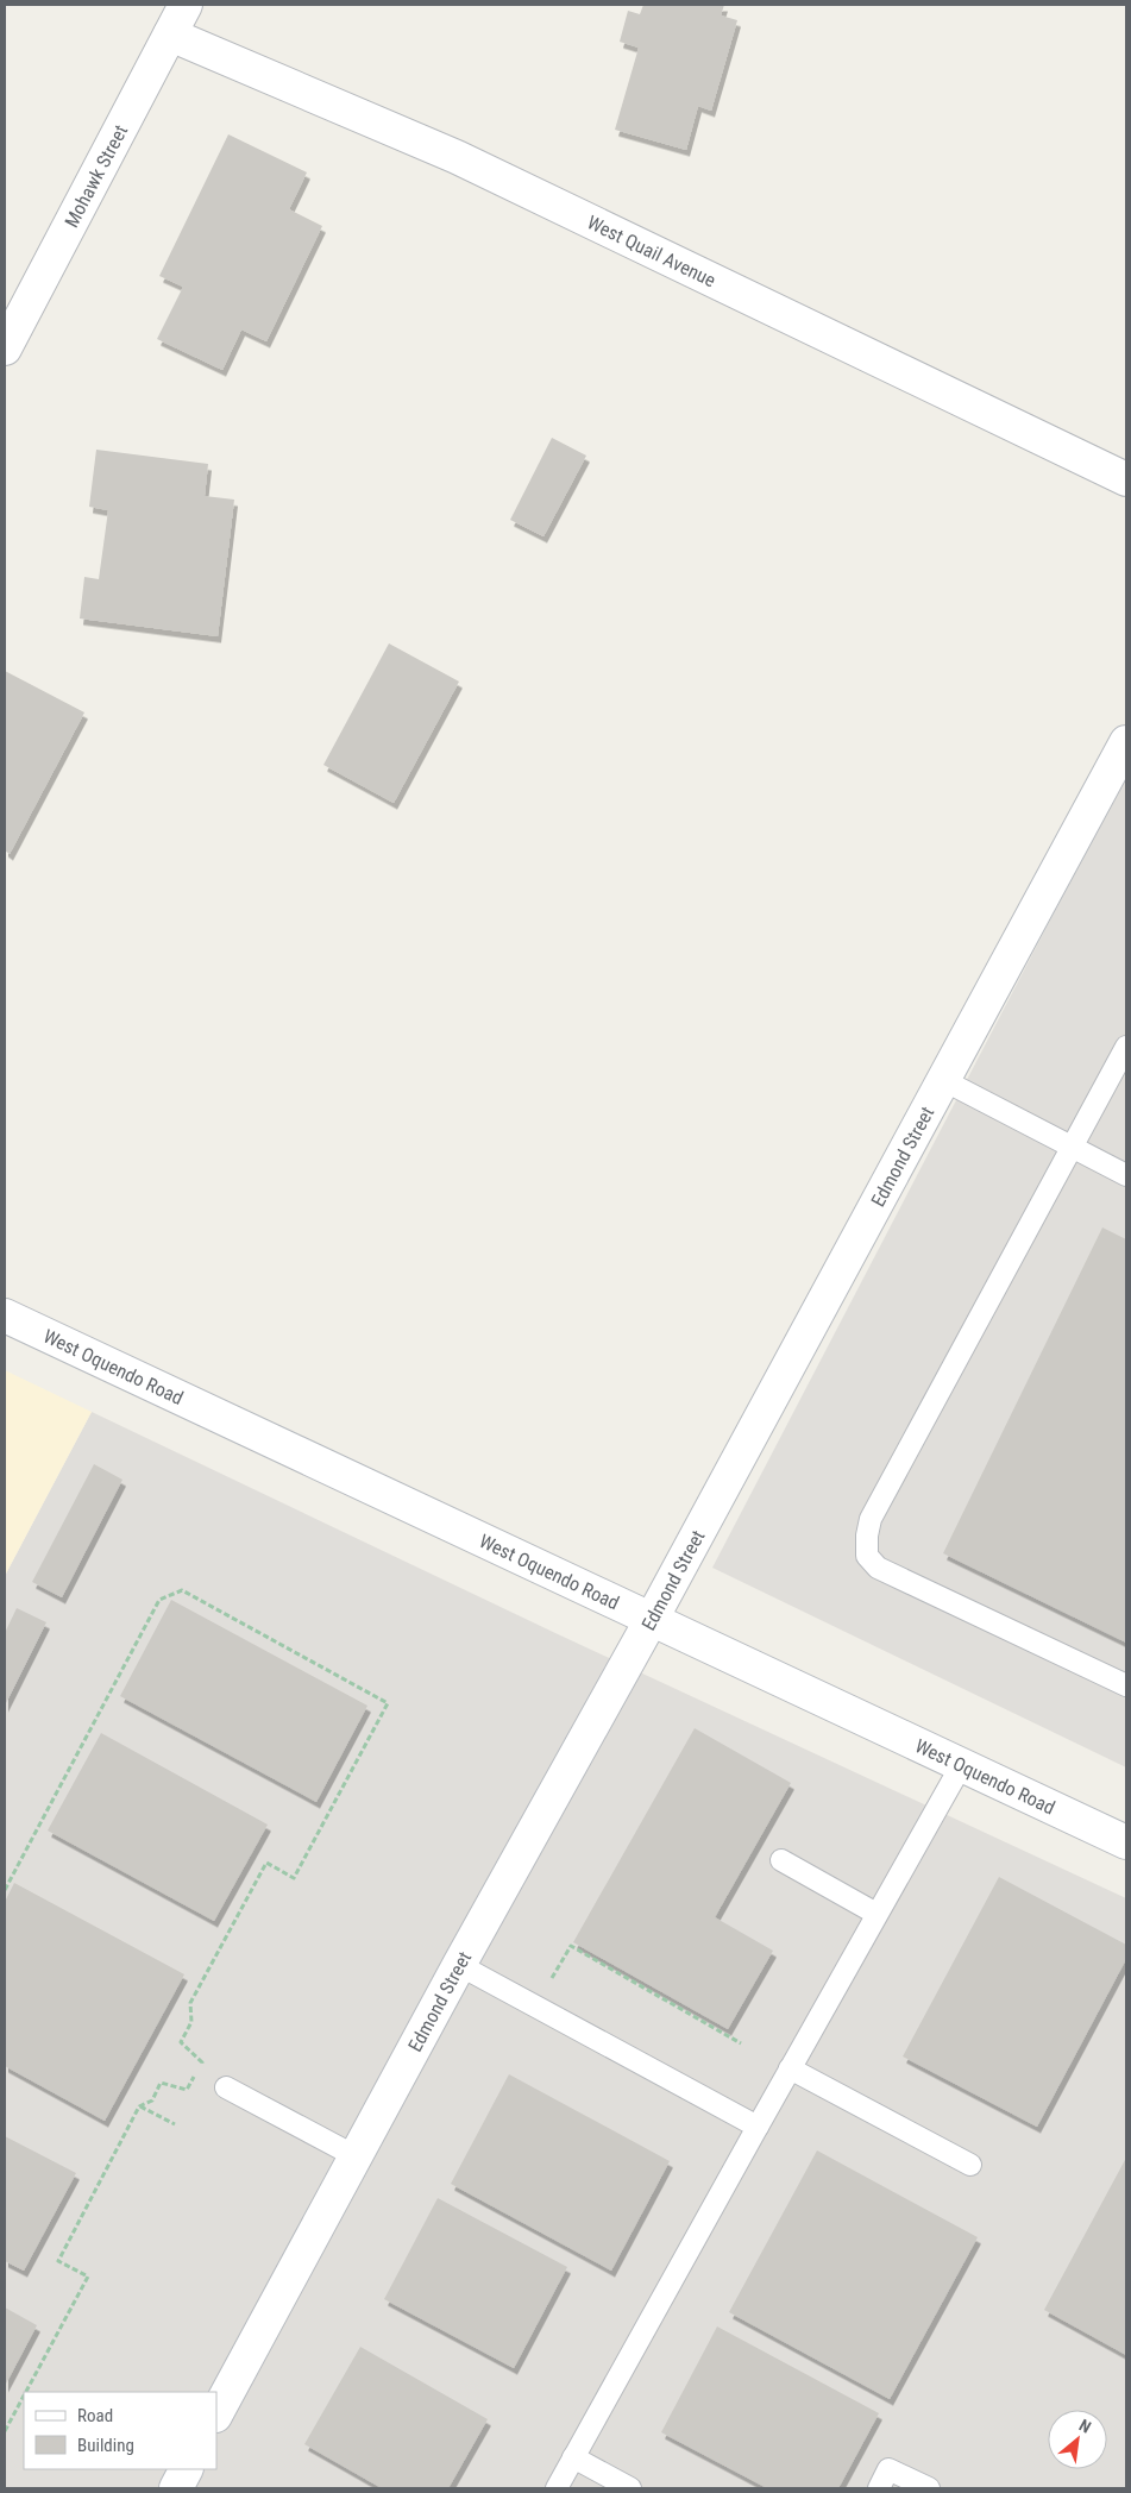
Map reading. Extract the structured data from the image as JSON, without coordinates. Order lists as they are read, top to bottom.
{
  "streets": {
    "street": [
      "Mohawk Street",
      "West Quail Avenue",
      "Edmond Street",
      "West Oquendo Road"
    ]
  },
  "crossings": [
    ["Mohawk Street", "West Quail Avenue"],
    ["Edmond Street", "West Oquendo Road"]
  ],
  "legend": ["Road", "Building"],
  "north": "top right"
}
